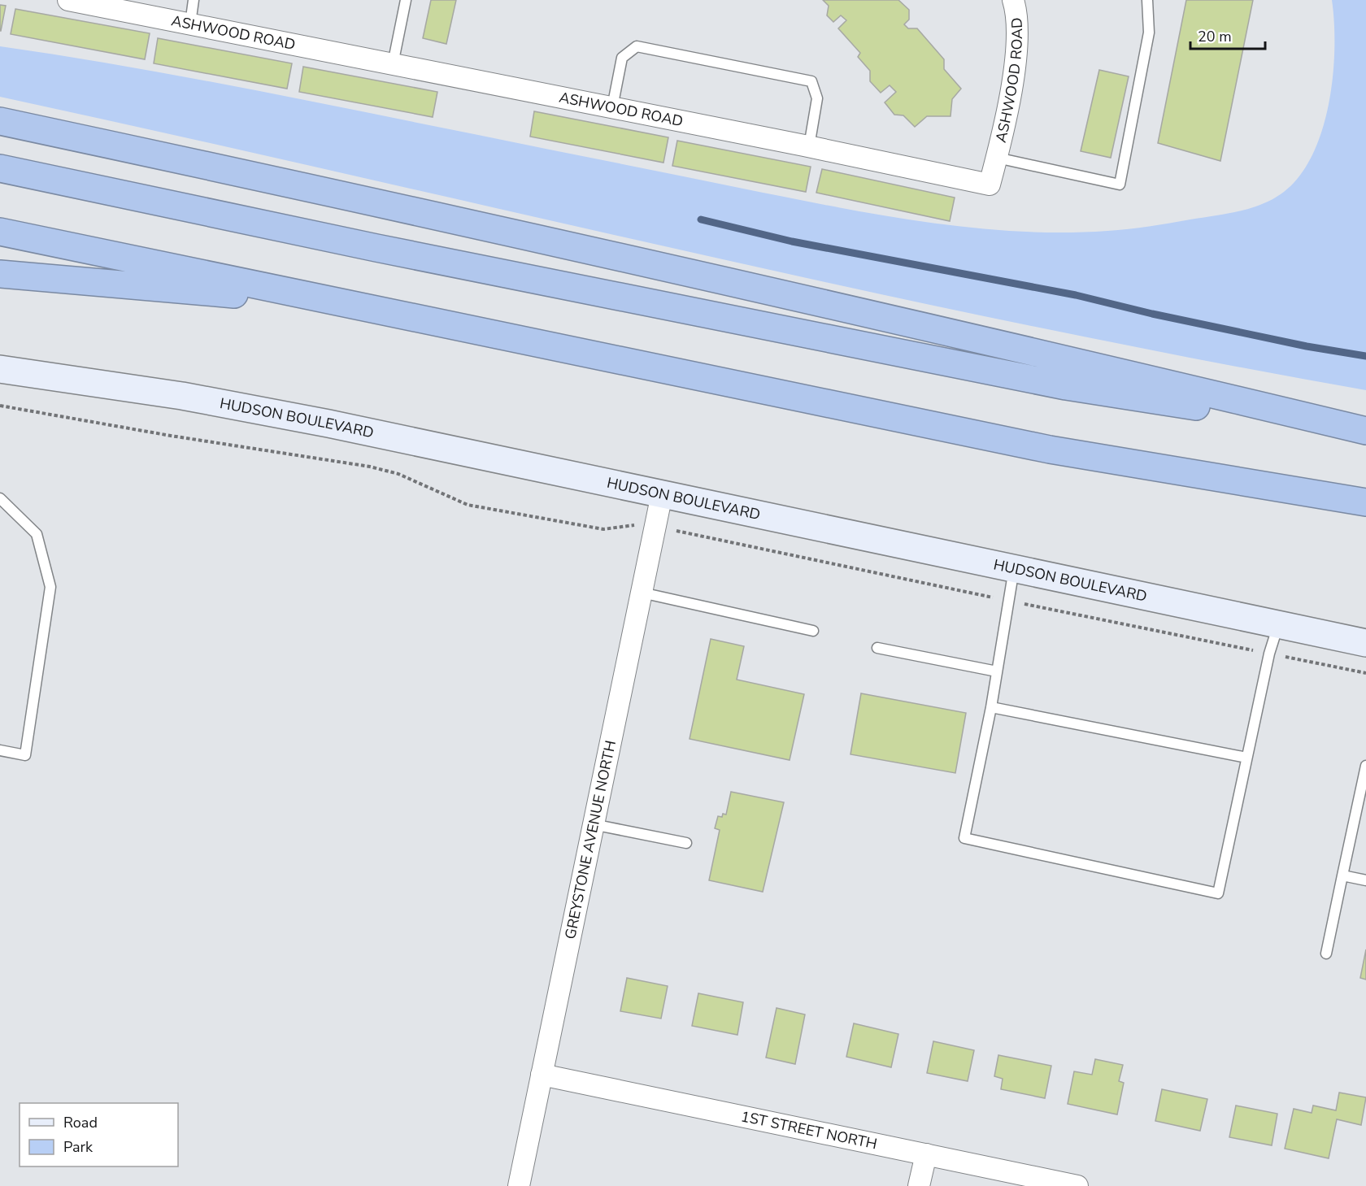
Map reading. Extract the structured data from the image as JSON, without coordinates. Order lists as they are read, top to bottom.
{
  "streets": {
    "street": [
      "ASHWOOD ROAD",
      "HUDSON BOULEVARD",
      "GREYSTONE AVENUE NORTH",
      "1ST STREET NORTH"
    ]
  },
  "crossings": [
    ["HUDSON BOULEVARD", "GREYSTONE AVENUE NORTH"],
    ["GREYSTONE AVENUE NORTH", "1ST STREET NORTH"]
  ],
  "legend": ["Road", "Park"],
  "scale_bar": "20 m"
}
